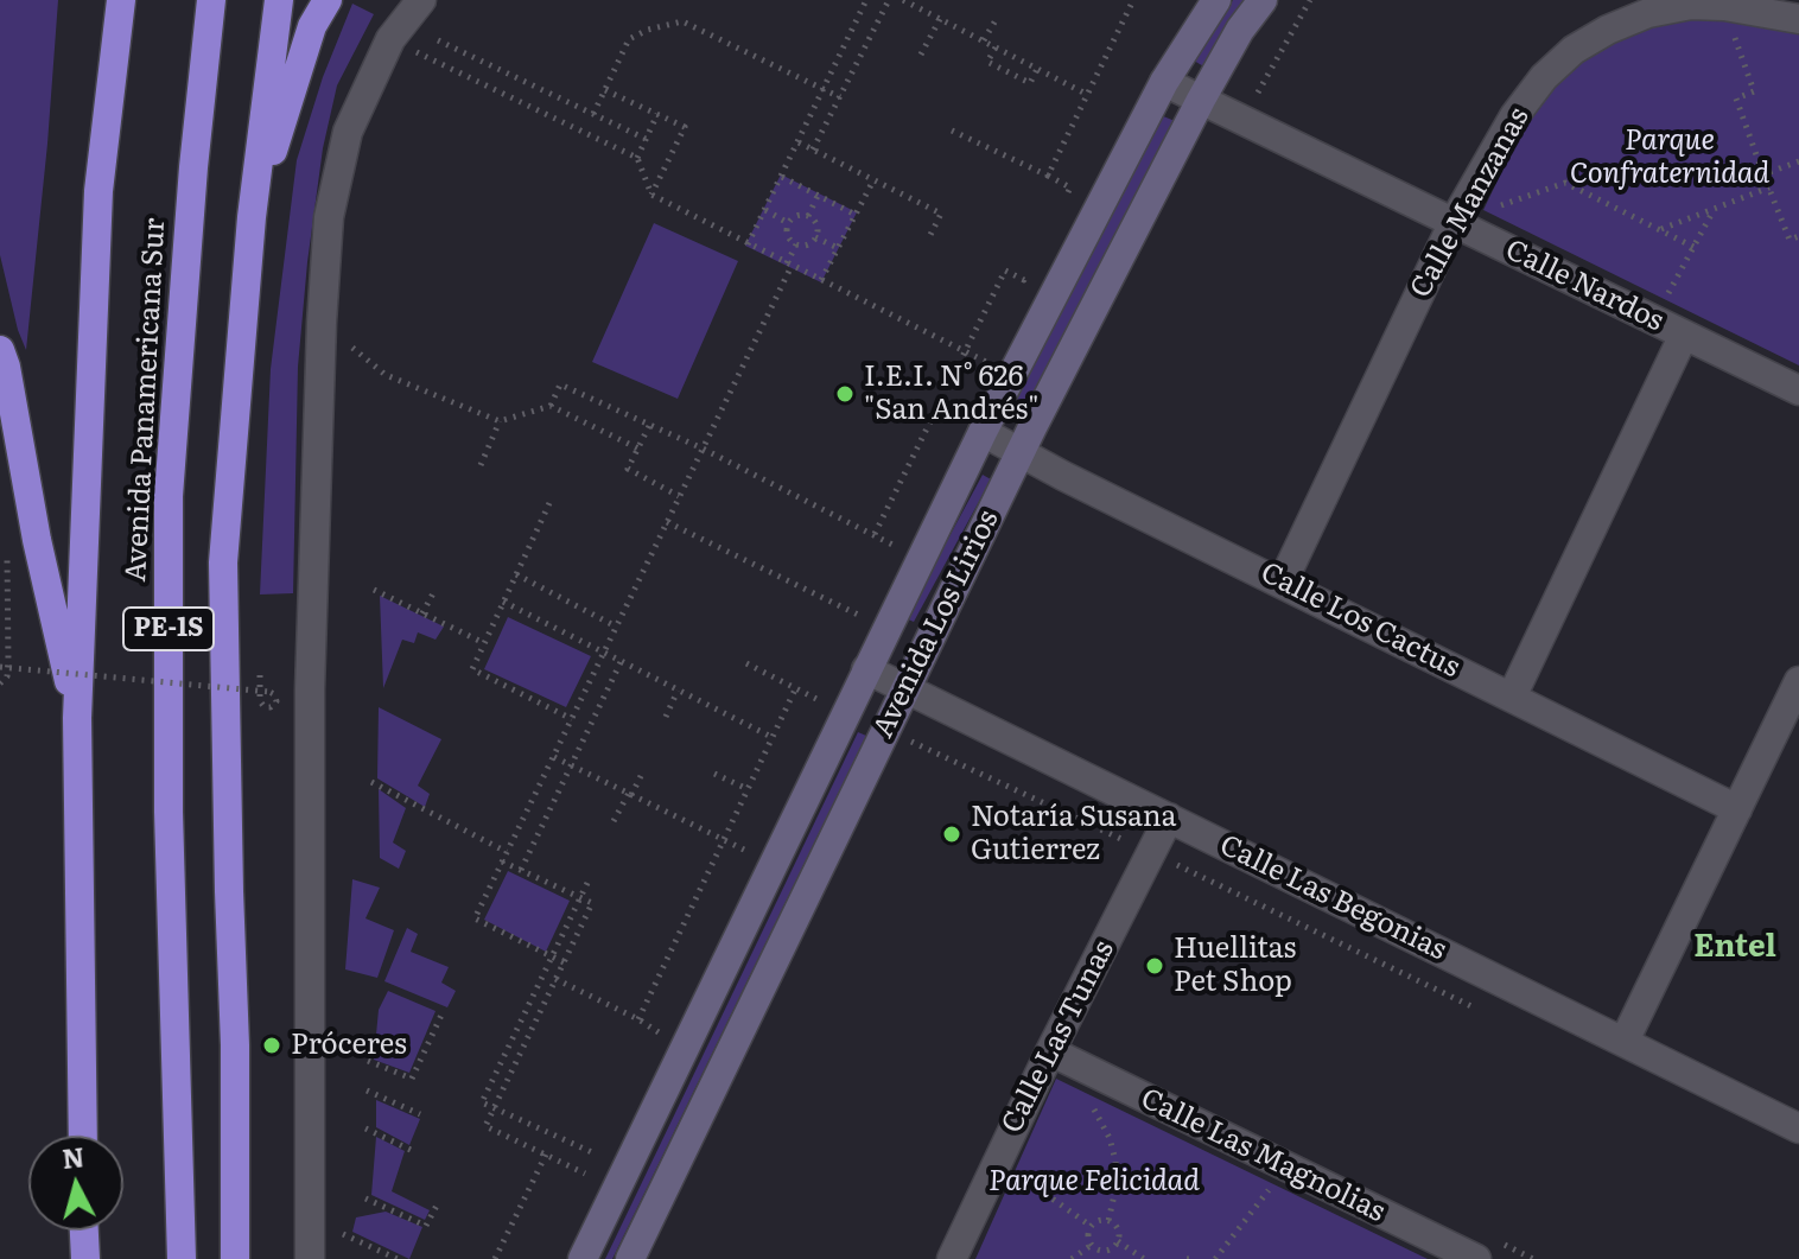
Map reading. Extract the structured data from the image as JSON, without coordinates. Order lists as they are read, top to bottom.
{
  "streets": {
    "highway": ["Avenida Panamericana Sur", "PE-1S"],
    "main road": ["Avenida Los Lirios"],
    "street": [
      "Calle Manzanas",
      "Calle Nardos",
      "Calle Los Cactus",
      "Calle Las Begonias",
      "Calle Las Tunas",
      "Calle Las Magnolias"
    ]
  },
  "crossings": [
    ["Calle Manzanas", "Calle Nardos"],
    ["Calle Manzanas", "Calle Los Cactus"],
    ["Calle Nardos", "Avenida Los Lirios"],
    ["Calle Los Cactus", "Avenida Los Lirios"],
    ["Avenida Los Lirios", "Calle Las Begonias"],
    ["Calle Las Begonias", "Calle Las Tunas"],
    ["Calle Las Tunas", "Calle Las Magnolias"]
  ],
  "districts": ["Entel"],
  "parks": ["Parque Confraternidad", "Parque Felicidad"],
  "places": [
    "I.E.I. N° 626 \"San Andrés\"",
    "Notaría Susana Gutierrez",
    "Huellitas Pet Shop",
    "Próceres"
  ],
  "north": "top"
}
